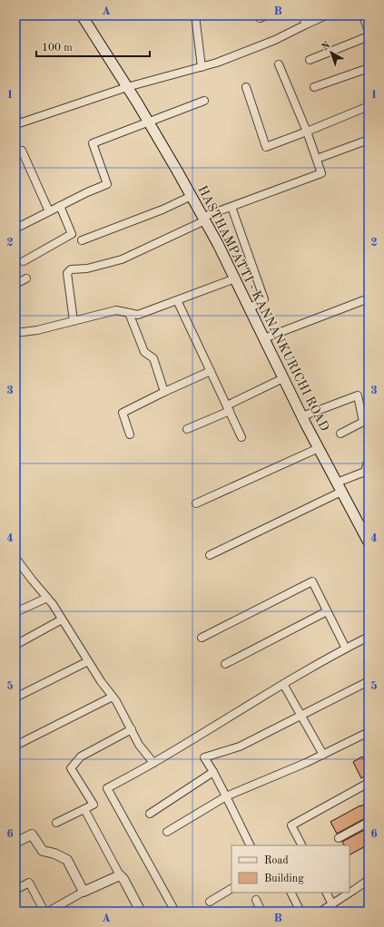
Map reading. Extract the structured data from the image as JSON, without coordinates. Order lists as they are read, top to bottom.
{
  "streets": {
    "main road": ["HASTHAMPATTI - KANNANKURICHI ROAD"]
  },
  "legend": ["Road", "Building"],
  "scale_bar": "100 m",
  "north": "top left",
  "grid": {
    "columns": ["A", "B"],
    "rows": [
      "1",
      "2",
      "3",
      "4",
      "5",
      "6"
    ]
  }
}
